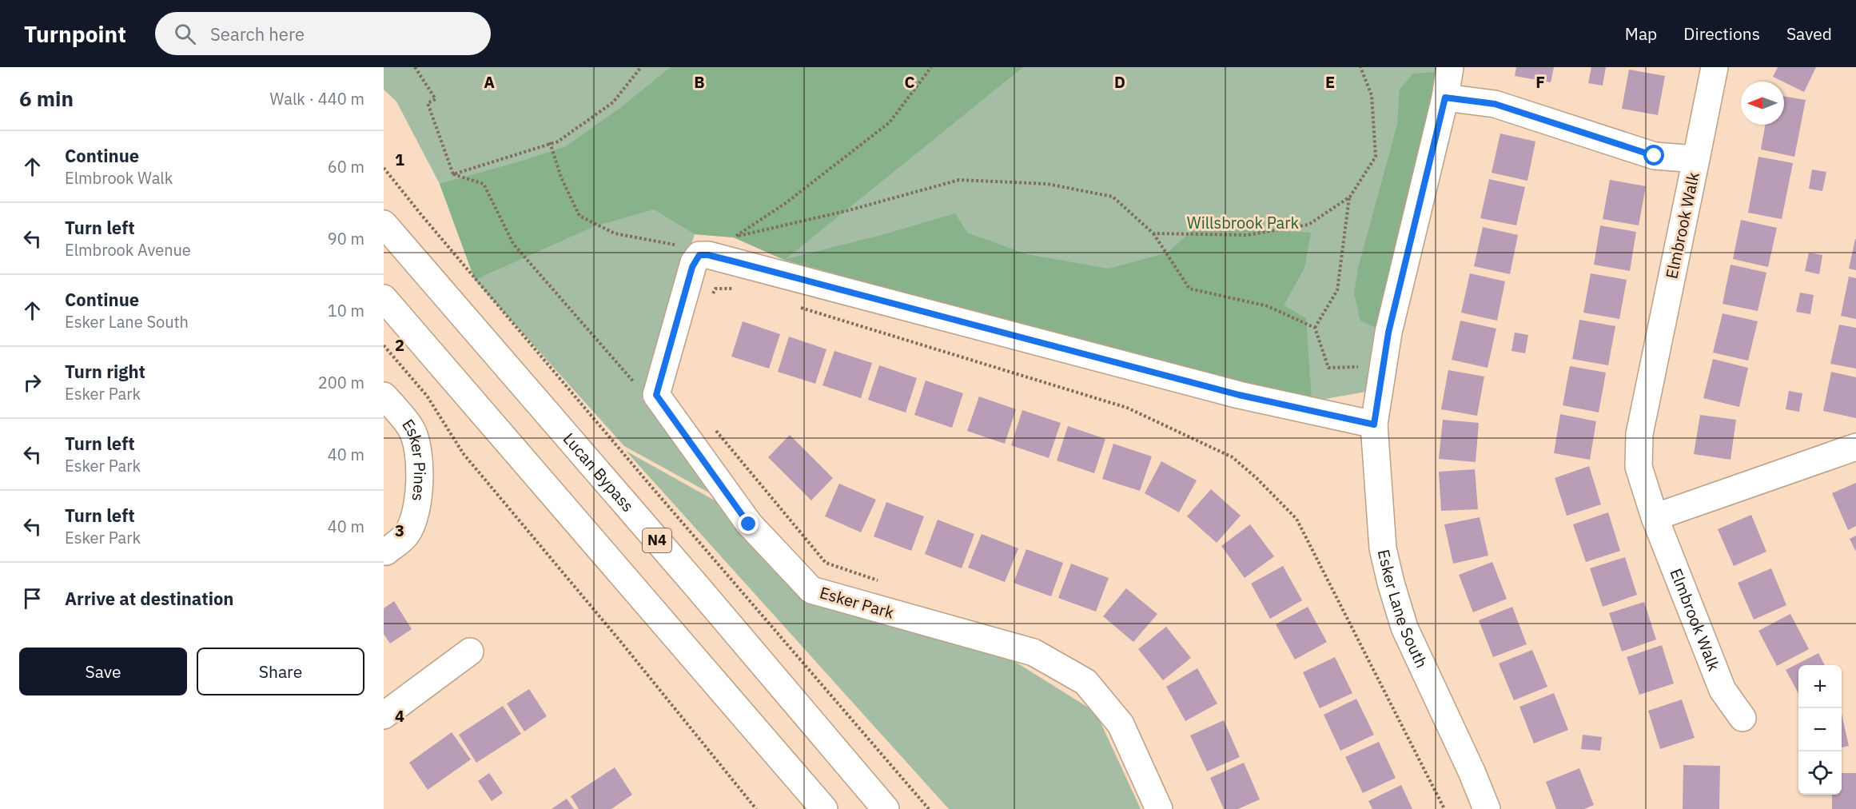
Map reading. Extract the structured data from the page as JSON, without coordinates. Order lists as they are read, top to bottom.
{
  "streets": {
    "main road": [
      "Elmbrook Walk",
      "Esker Pines",
      "Lucan Bypass",
      "N4",
      "Esker Park",
      "Esker Lane South"
    ]
  },
  "crossings": [
    ["Elmbrook Walk", "Esker Lane South"],
    ["Esker Park", "Esker Lane South"]
  ],
  "parks": ["Willsbrook Park"],
  "north": "left",
  "page": {
    "header": "Turnpoint",
    "search": "Search here",
    "nav": ["Map", "Directions", "Saved"],
    "heading": ["6 min", "Walk · 440 m"],
    "list": [
      ["Continue", "Elmbrook Walk", "60 m"],
      ["Turn left", "Elmbrook Avenue", "90 m"],
      ["Continue", "Esker Lane South", "10 m"],
      ["Turn right", "Esker Park", "200 m"],
      ["Turn left", "Esker Park", "40 m"],
      ["Turn left", "Esker Park", "40 m"],
      "Arrive at destination"
    ],
    "buttons": ["Save", "Share"],
    "map_buttons": ["+", "−"]
  },
  "grid": {
    "columns": [
      "A",
      "B",
      "C",
      "D",
      "E",
      "F"
    ],
    "rows": [
      "1",
      "2",
      "3",
      "4"
    ]
  }
}
